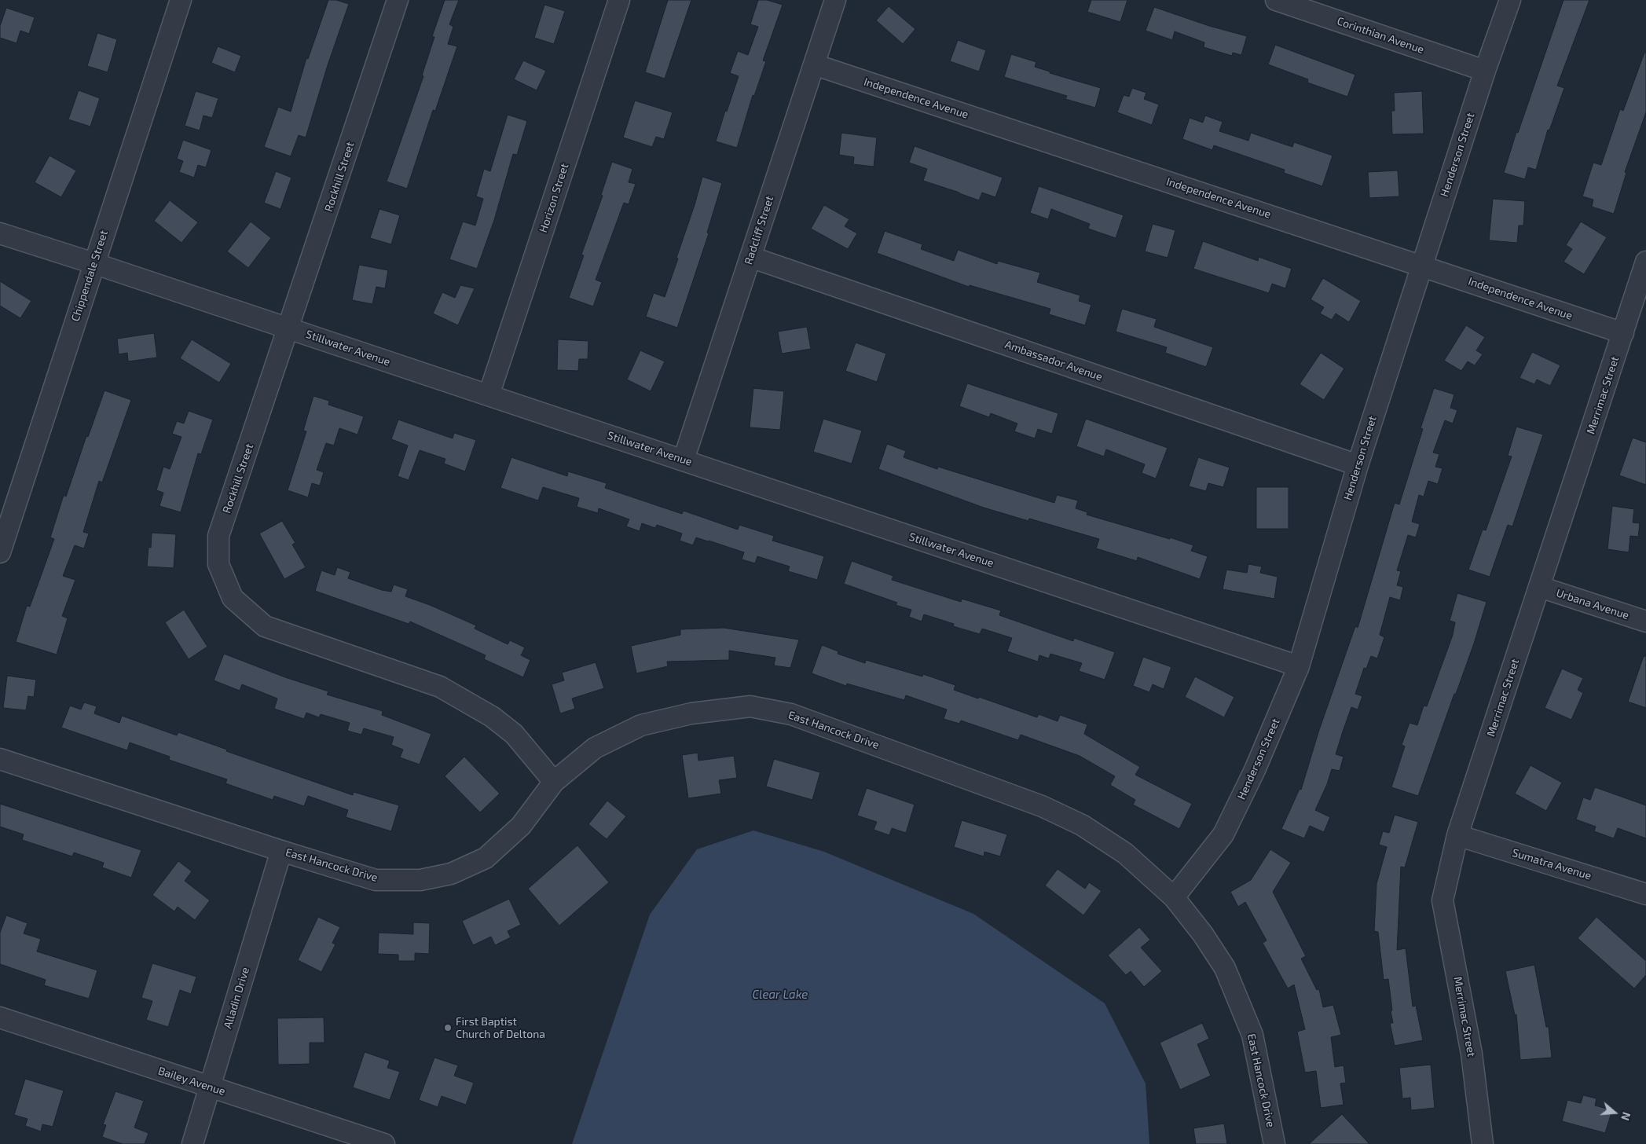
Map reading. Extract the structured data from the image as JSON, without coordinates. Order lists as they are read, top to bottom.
{
  "streets": {
    "street": [
      "Corinthian Avenue",
      "Independence Avenue",
      "Henderson Street",
      "Rockhill Street",
      "Horizon Street",
      "Radcliff Street",
      "Chippendale Street",
      "Stillwater Avenue",
      "Ambassador Avenue",
      "Merrimac Street",
      "Urbana Avenue",
      "East Hancock Drive",
      "Sumatra Avenue",
      "Alladin Drive",
      "Bailey Avenue"
    ]
  },
  "crossings": [
    ["Corinthian Avenue", "Henderson Street"],
    ["Independence Avenue", "Henderson Street"],
    ["Independence Avenue", "Radcliff Street"],
    ["Independence Avenue", "Merrimac Street"],
    ["Henderson Street", "Stillwater Avenue"],
    ["Henderson Street", "Ambassador Avenue"],
    ["Henderson Street", "East Hancock Drive"],
    ["Rockhill Street", "Stillwater Avenue"],
    ["Rockhill Street", "East Hancock Drive"],
    ["Horizon Street", "Stillwater Avenue"],
    ["Radcliff Street", "Stillwater Avenue"],
    ["Radcliff Street", "Ambassador Avenue"],
    ["Chippendale Street", "Stillwater Avenue"],
    ["Merrimac Street", "Urbana Avenue"],
    ["Merrimac Street", "Sumatra Avenue"],
    ["East Hancock Drive", "Alladin Drive"],
    ["Alladin Drive", "Bailey Avenue"]
  ],
  "water": ["Clear Lake"],
  "places": ["First Baptist Church of Deltona"],
  "north": "right"
}
